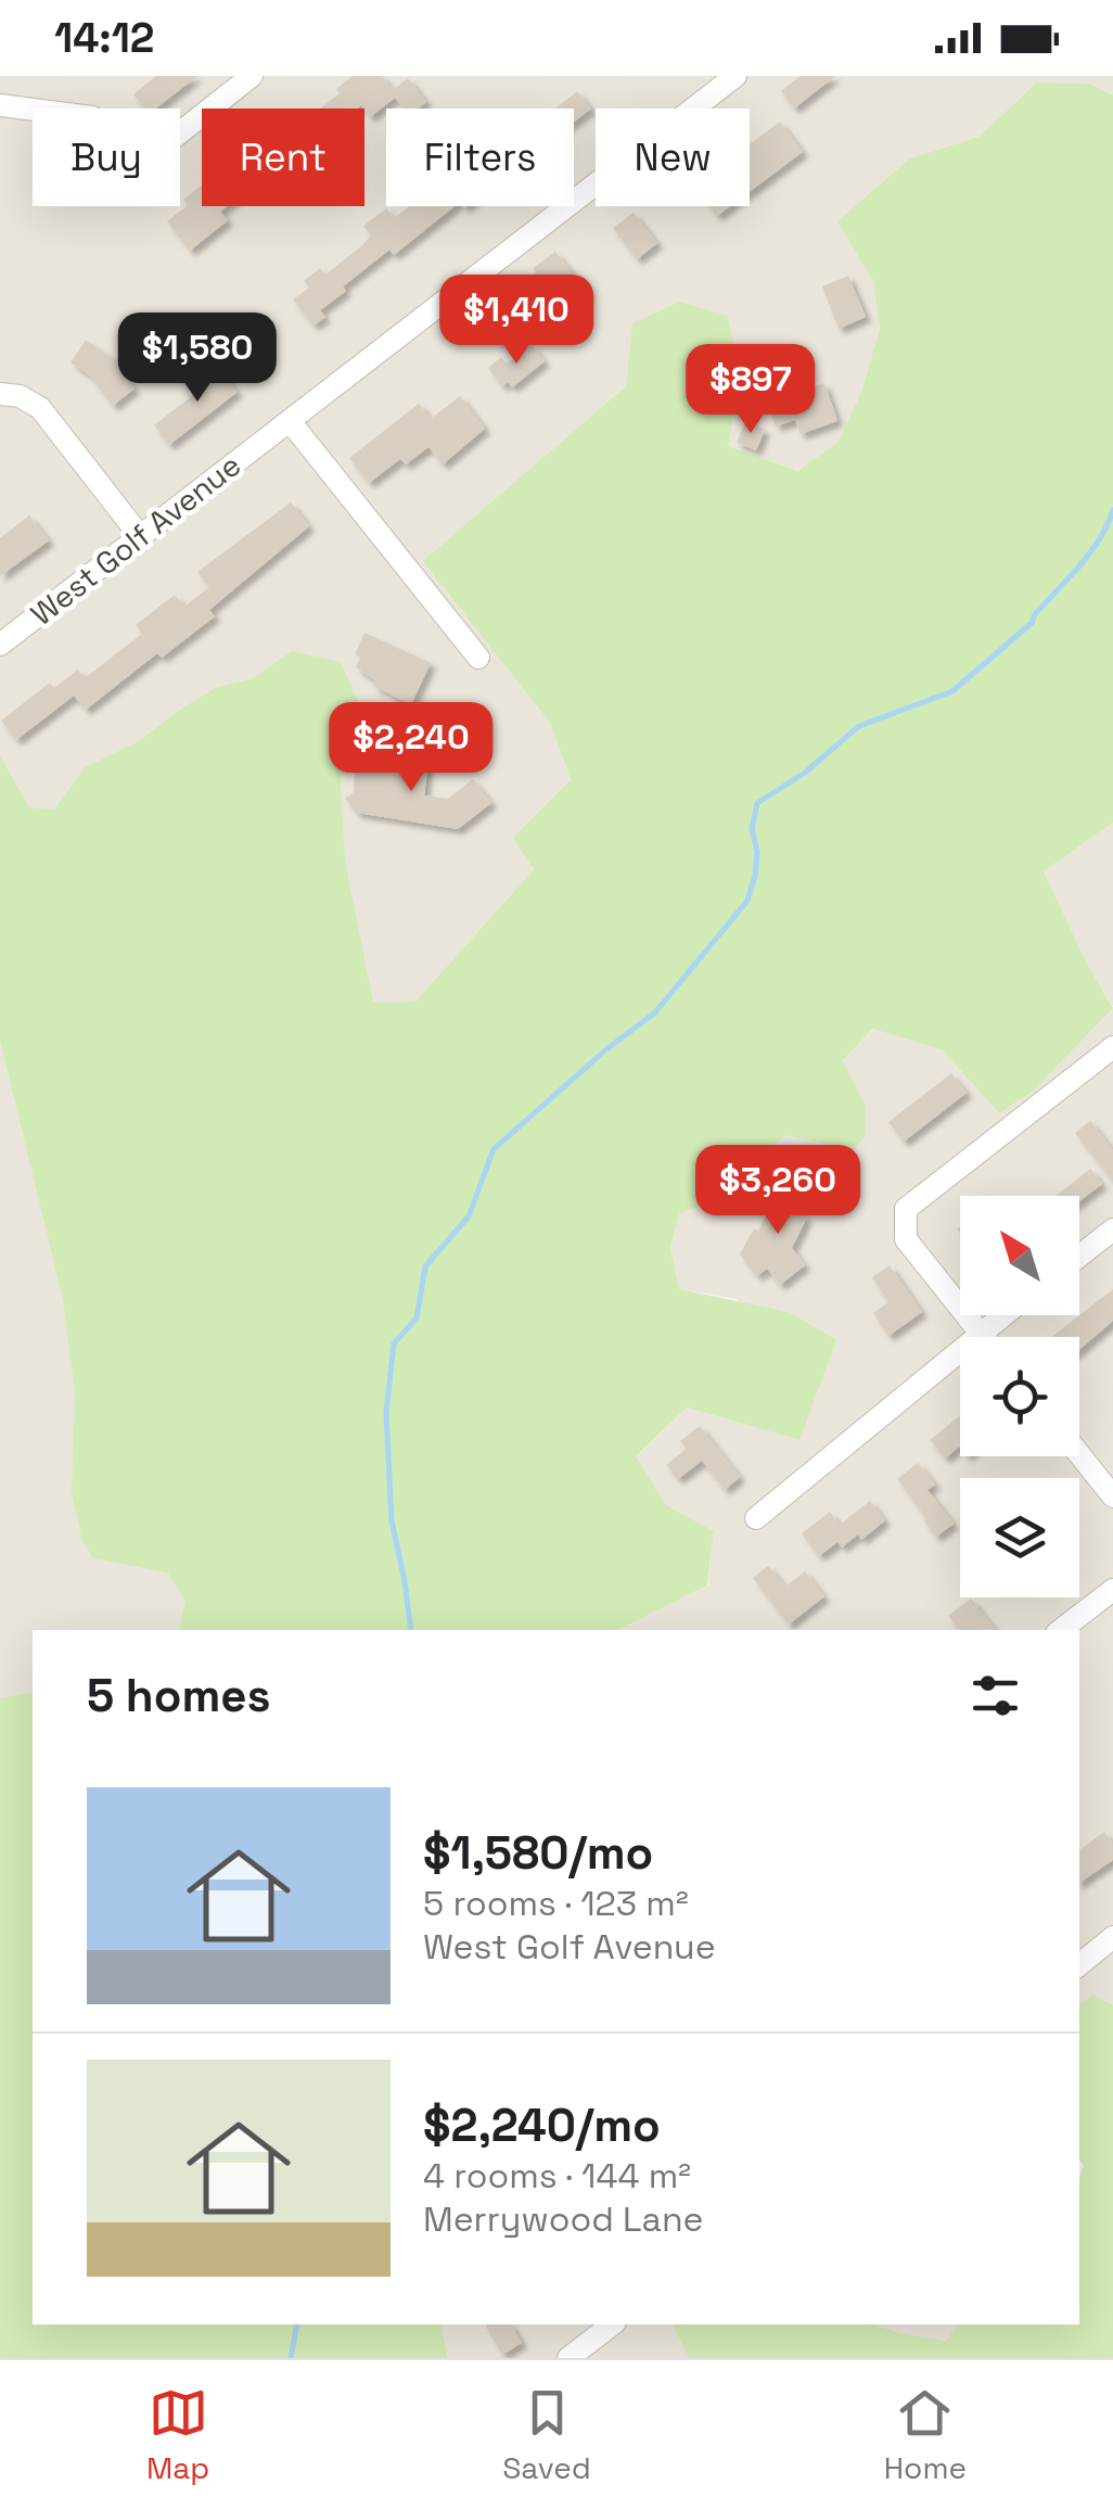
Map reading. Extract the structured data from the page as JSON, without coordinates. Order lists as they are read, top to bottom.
{
  "streets": {
    "street": ["West Golf Avenue"]
  },
  "north": "top left",
  "page": {
    "status": "14:12",
    "chip": [
      "Buy",
      "Rent",
      "Filters",
      "New"
    ],
    "price": [
      "$1,410",
      "$1,580",
      "$897",
      "$2,240",
      "$3,260"
    ],
    "heading": "5 homes",
    "list": [
      {
        "name": "$1,580/mo",
        "note": "5 rooms · 123 m² · West Golf Avenue"
      },
      {
        "name": "$2,240/mo",
        "note": "4 rooms · 144 m² · Merrywood Lane"
      }
    ],
    "tabs": ["Map", "Saved", "Home"]
  }
}
